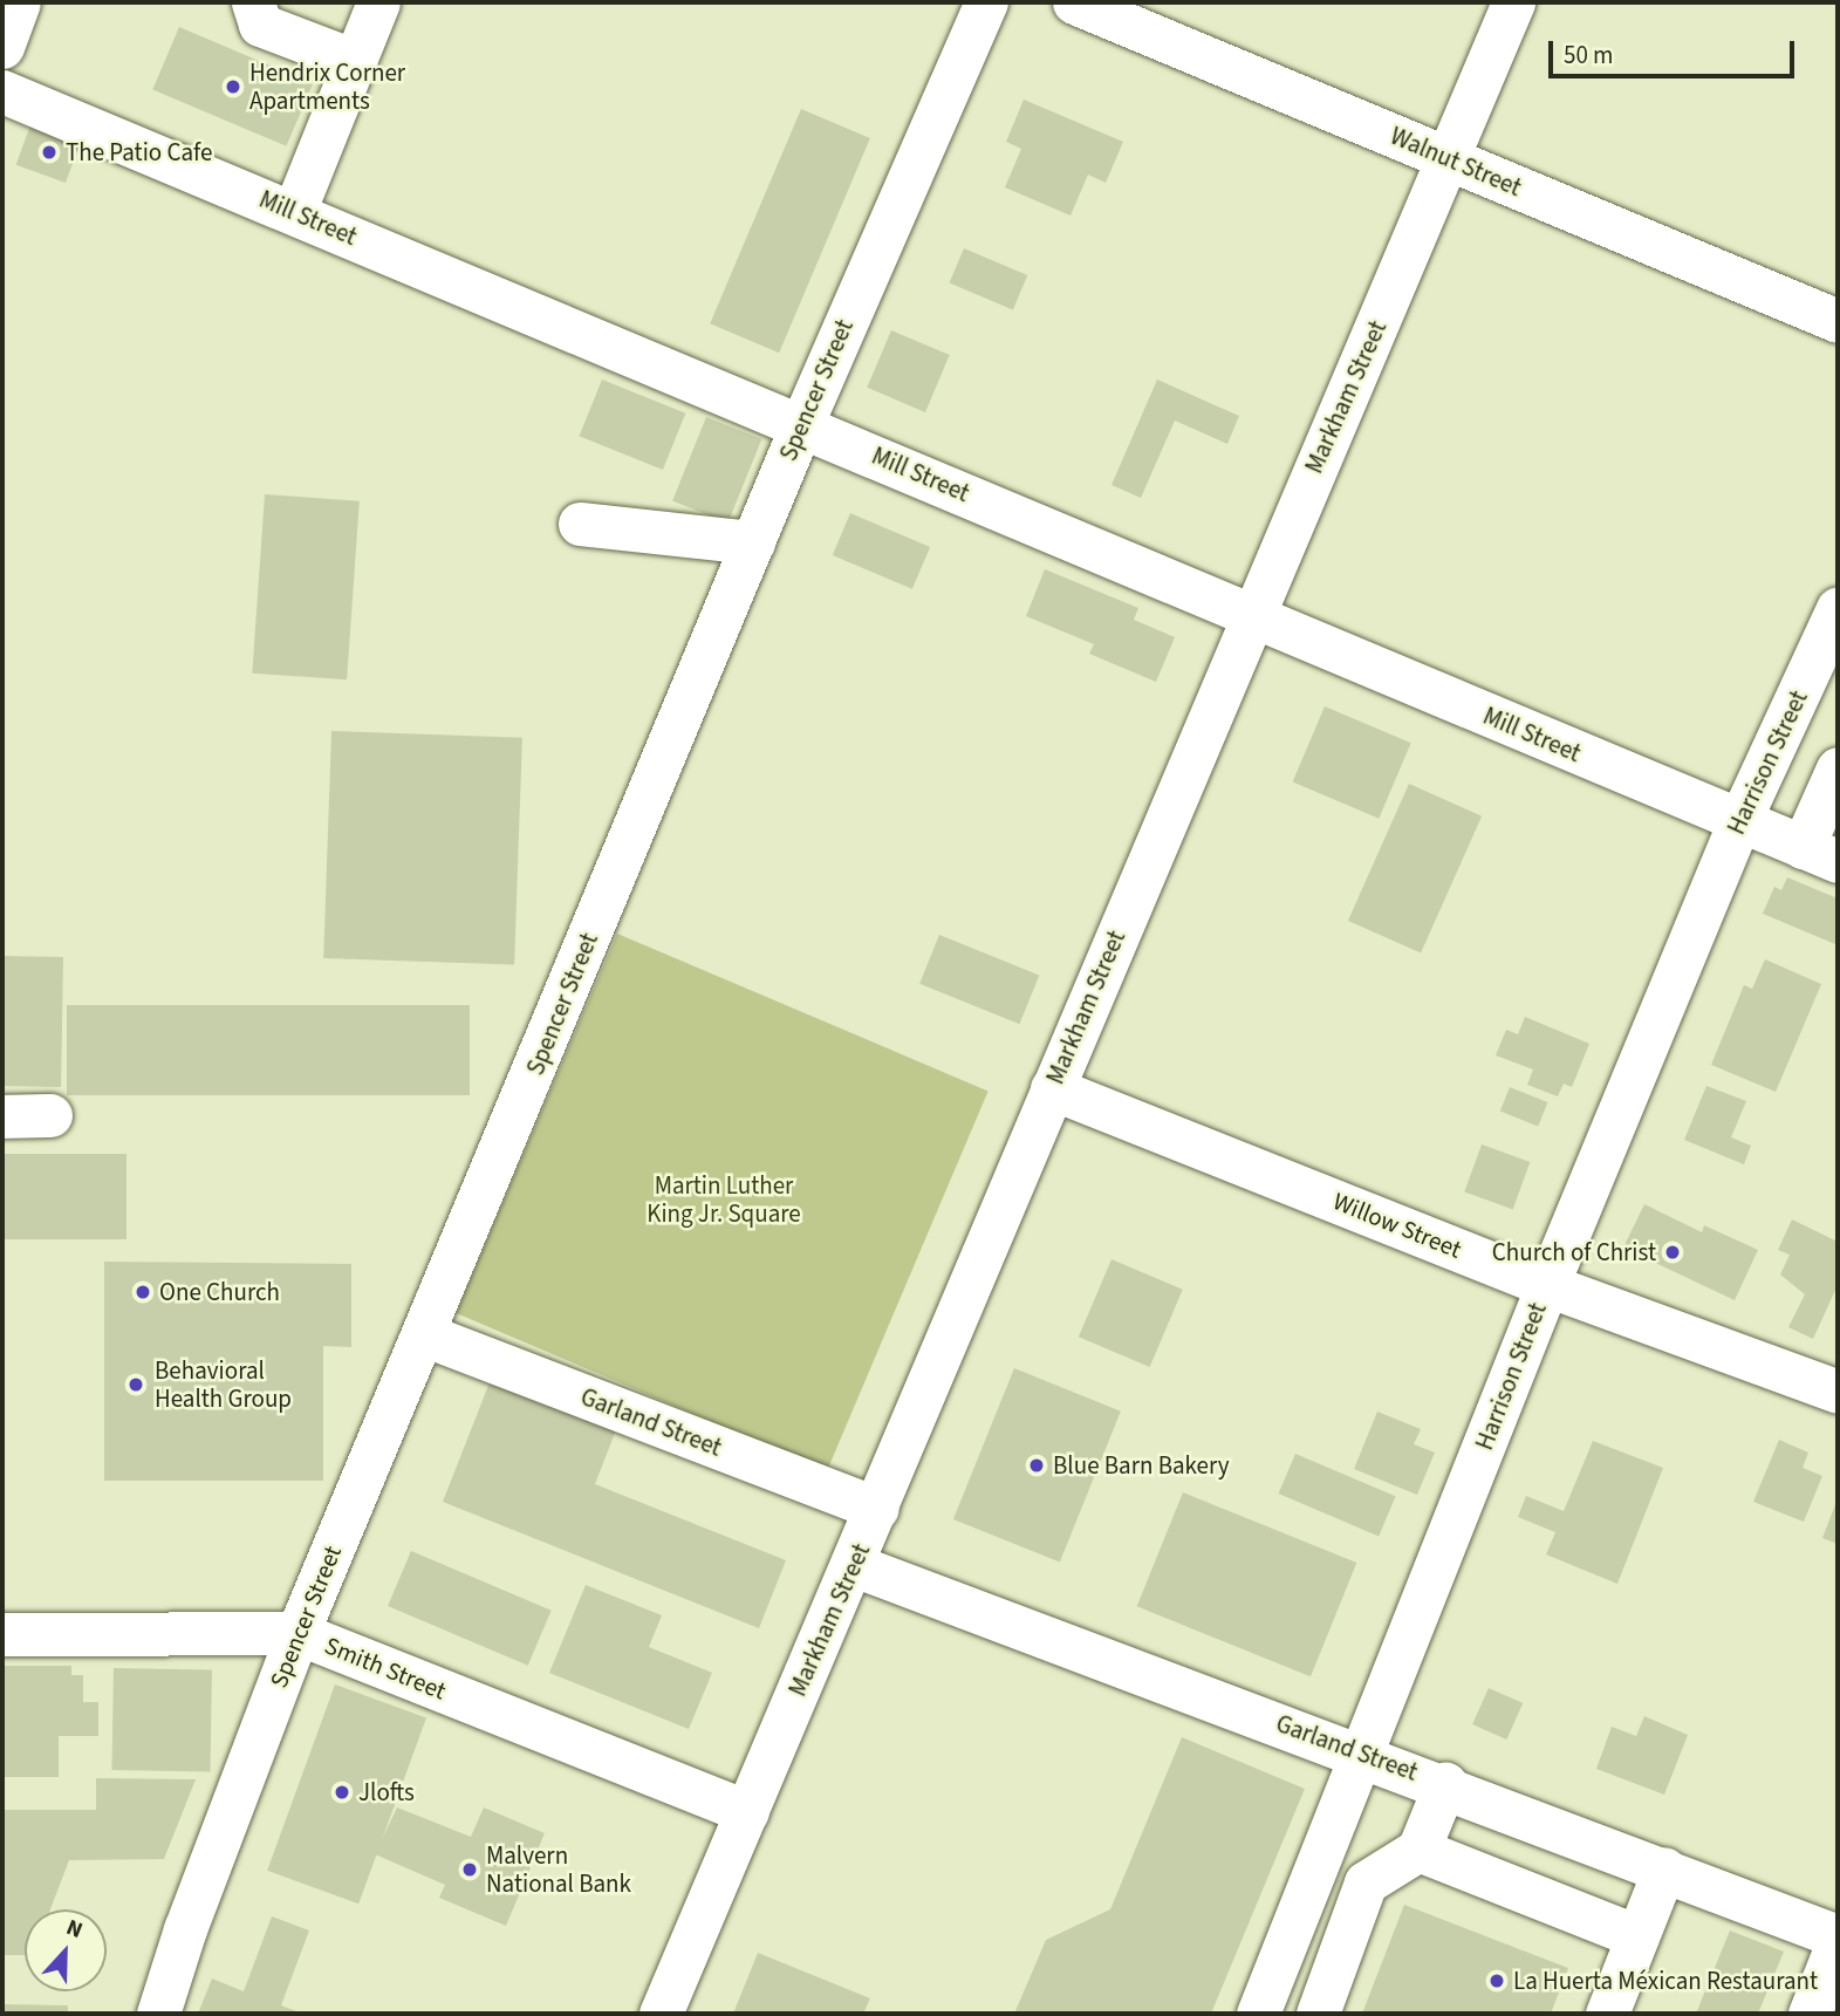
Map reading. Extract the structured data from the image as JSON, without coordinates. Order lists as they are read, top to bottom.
{
  "streets": {
    "street": [
      "Walnut Street",
      "Mill Street",
      "Spencer Street",
      "Markham Street",
      "Harrison Street",
      "Willow Street",
      "Garland Street",
      "Smith Street"
    ]
  },
  "crossings": [
    ["Walnut Street", "Markham Street"],
    ["Mill Street", "Spencer Street"],
    ["Mill Street", "Markham Street"],
    ["Mill Street", "Harrison Street"],
    ["Spencer Street", "Garland Street"],
    ["Spencer Street", "Smith Street"],
    ["Markham Street", "Willow Street"],
    ["Markham Street", "Garland Street"],
    ["Markham Street", "Smith Street"],
    ["Harrison Street", "Willow Street"],
    ["Harrison Street", "Garland Street"]
  ],
  "parks": ["Martin Luther King Jr. Square"],
  "places": [
    "Hendrix Corner Apartments",
    "The Patio Cafe",
    "Church of Christ",
    "One Church",
    "Behavioral Health Group",
    "Blue Barn Bakery",
    "Jlofts",
    "Malvern National Bank",
    "La Huerta Méxican Restaurant"
  ],
  "scale_bar": "50 m",
  "north": "top"
}
